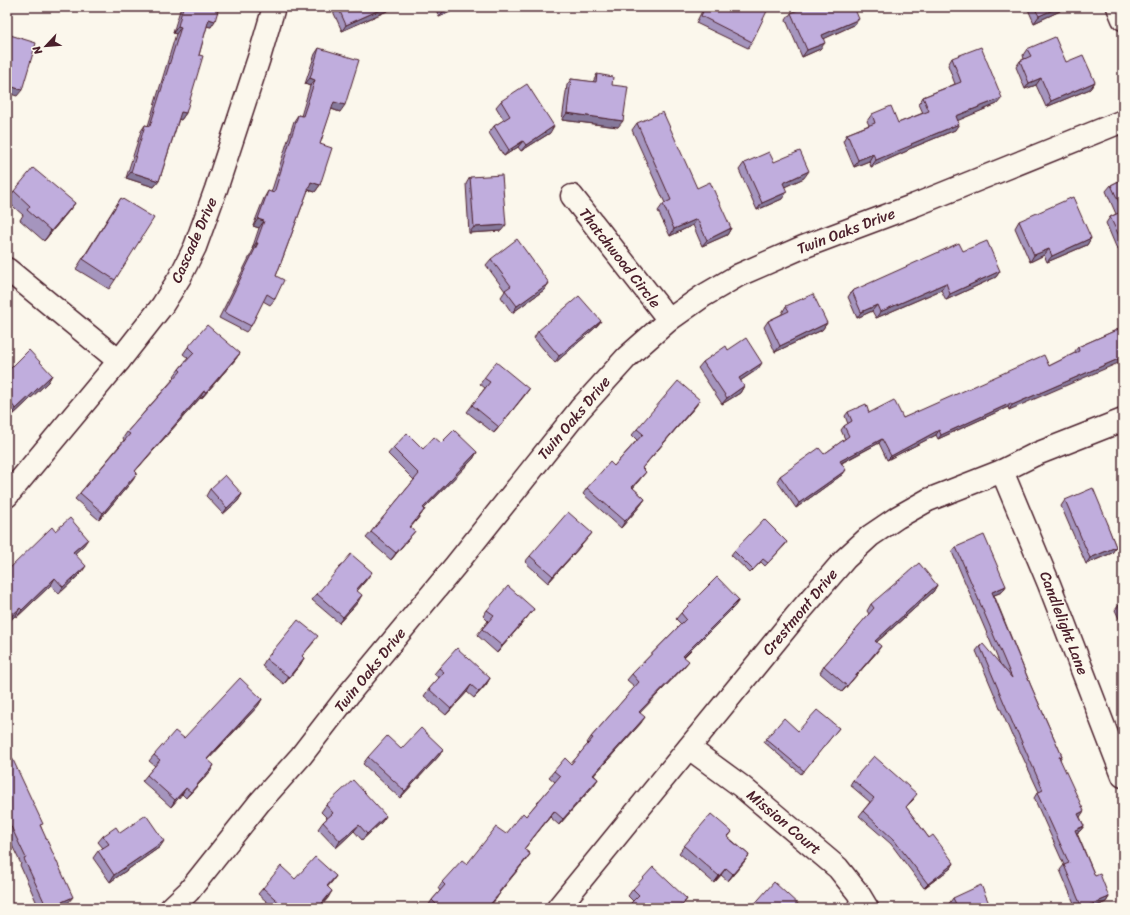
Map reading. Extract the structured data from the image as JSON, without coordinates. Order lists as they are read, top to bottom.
{
  "streets": {
    "street": [
      "Twin Oaks Drive",
      "Cascade Drive",
      "Thatchwood Circle",
      "Crestmont Drive",
      "Candlelight Lane",
      "Mission Court"
    ]
  },
  "crossings": [
    ["Twin Oaks Drive", "Thatchwood Circle"],
    ["Crestmont Drive", "Candlelight Lane"],
    ["Crestmont Drive", "Mission Court"]
  ],
  "north": "bottom left"
}
